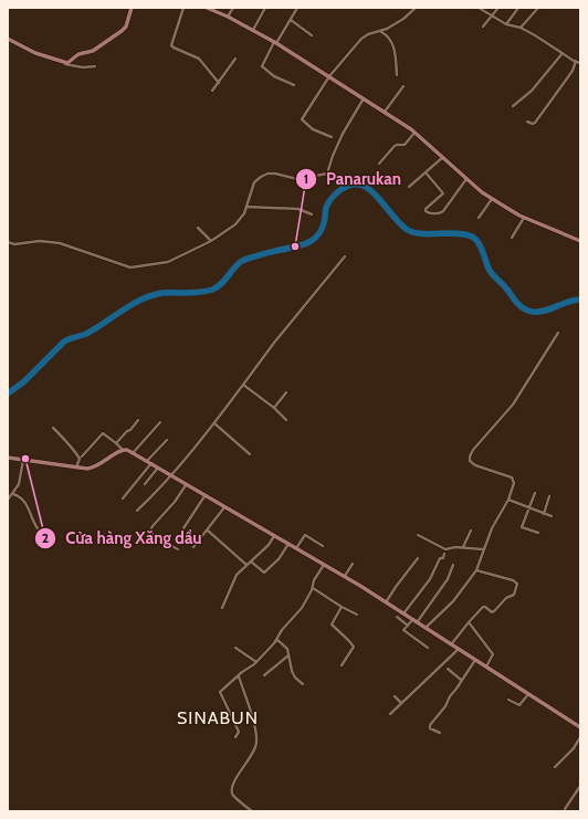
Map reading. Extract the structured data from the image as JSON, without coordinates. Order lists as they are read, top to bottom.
{
  "districts": ["SINABUN"],
  "places": ["Panarukan", "Cửa hàng Xăng dầu"]
}
